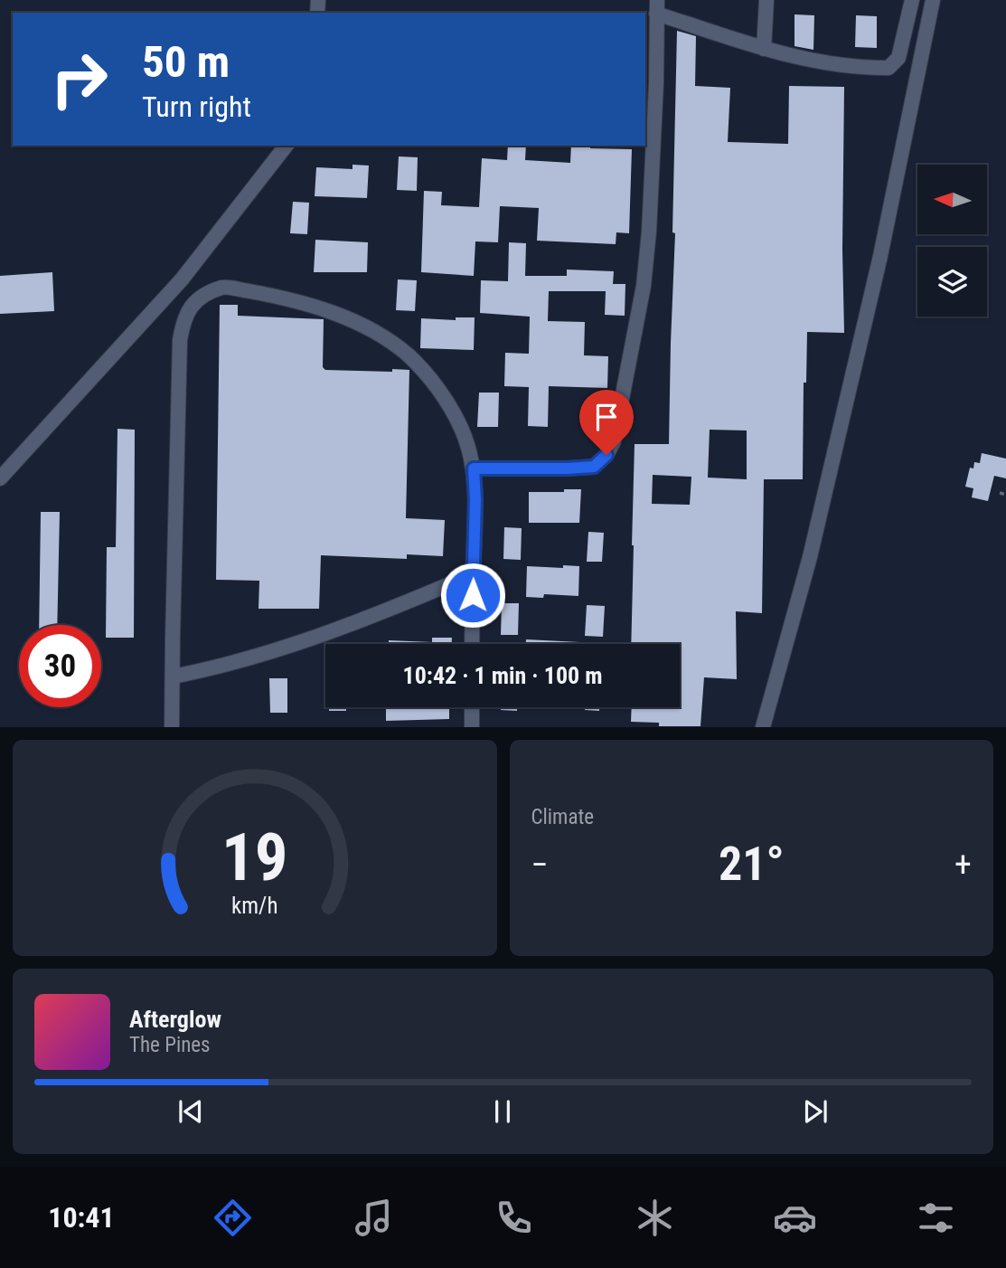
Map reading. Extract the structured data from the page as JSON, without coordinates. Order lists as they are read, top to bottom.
{
  "north": "left",
  "page": {
    "turn": ["50 m", "Turn right"],
    "limit": "30",
    "trip": "10:42 · 1 min · 100 m",
    "tile": "Climate",
    "heat": ["−", "21°", "+"],
    "song": ["Afterglow", "The Pines"],
    "tabs": "10:41",
    "gauge": ["19", "km/h"]
  }
}
